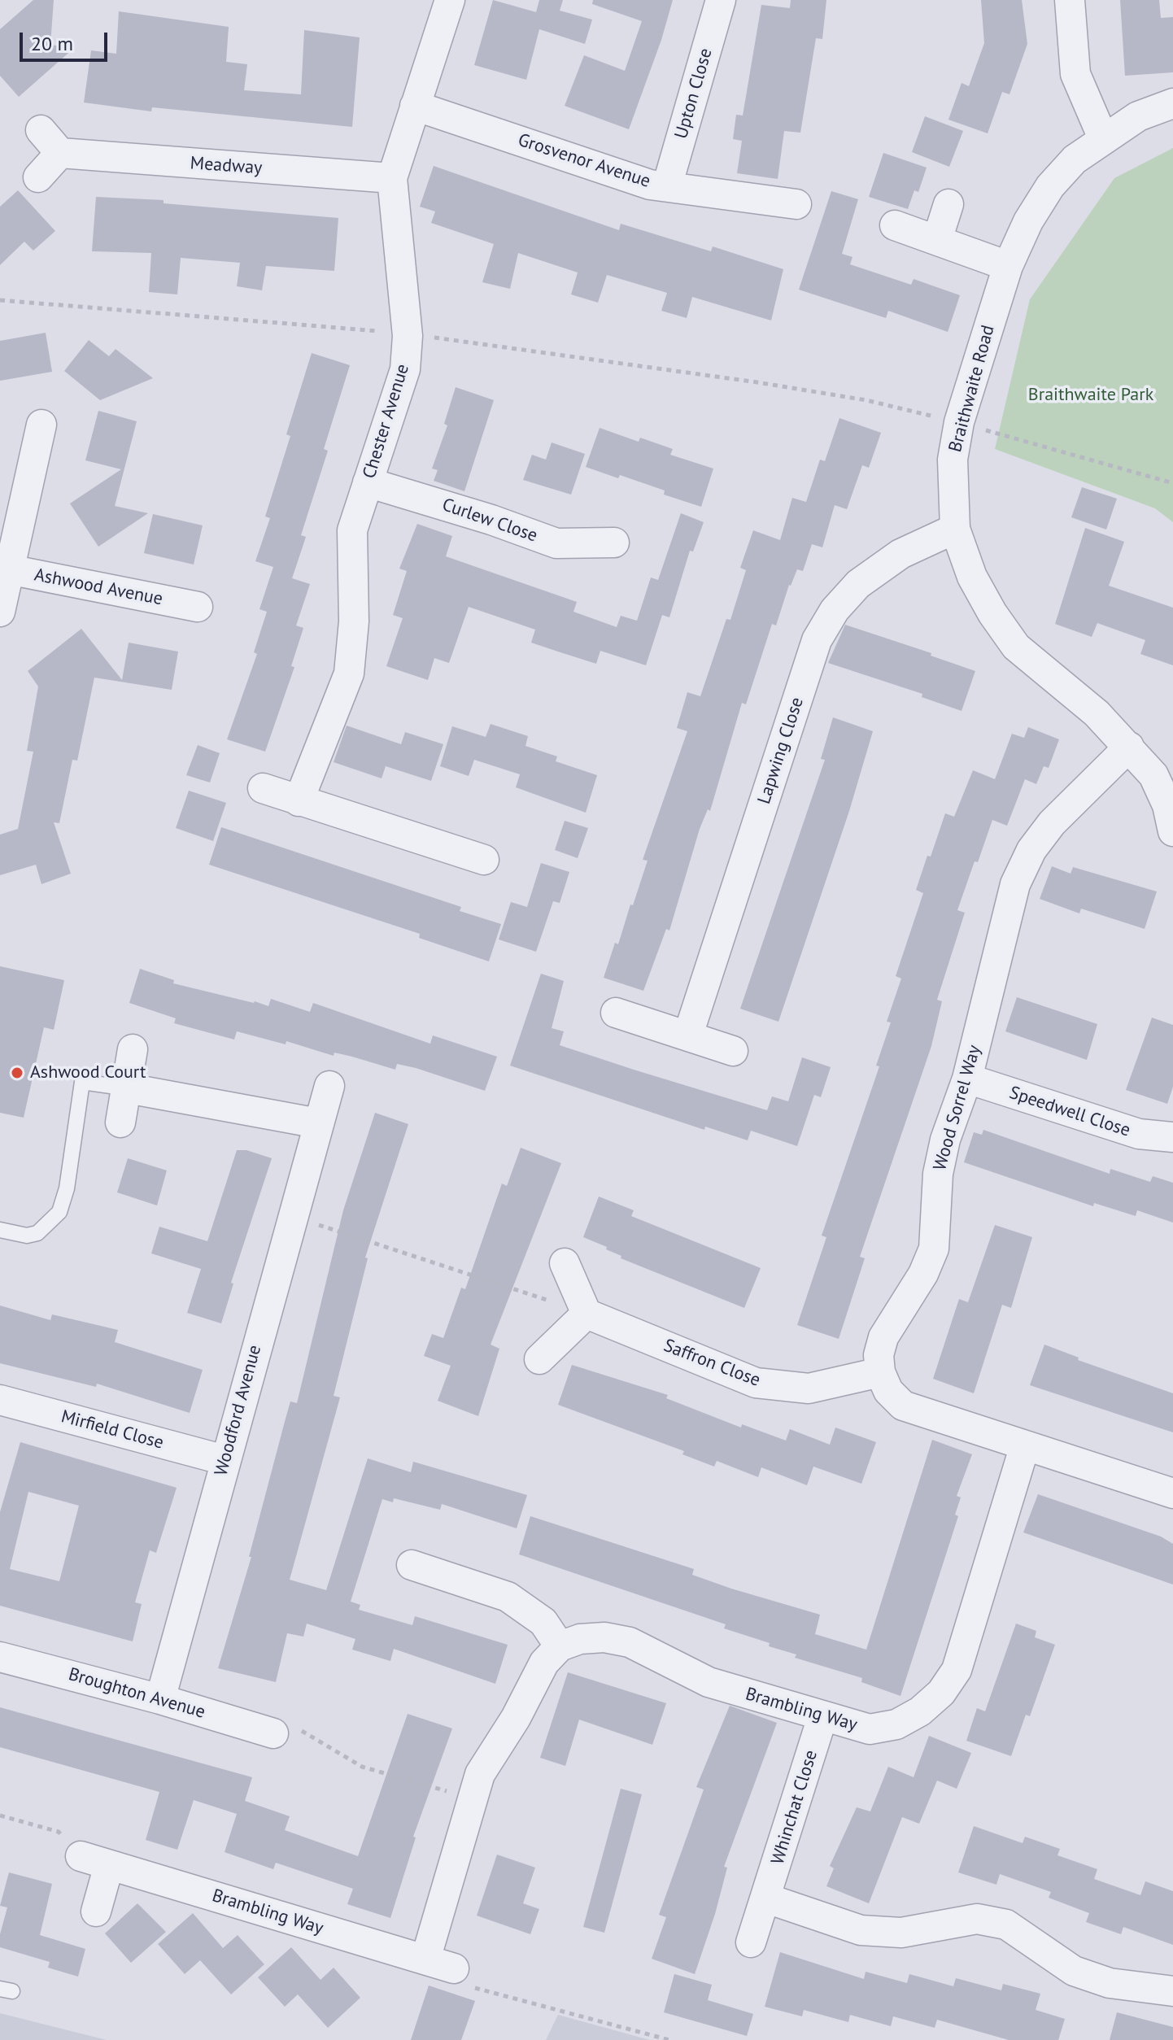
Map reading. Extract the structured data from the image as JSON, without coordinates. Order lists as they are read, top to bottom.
{
  "streets": {
    "street": [
      "Upton Close",
      "Grosvenor Avenue",
      "Meadway",
      "Braithwaite Road",
      "Chester Avenue",
      "Curlew Close",
      "Ashwood Avenue",
      "Lapwing Close",
      "Wood Sorrel Way",
      "Speedwell Close",
      "Saffron Close",
      "Woodford Avenue",
      "Mirfield Close",
      "Broughton Avenue",
      "Brambling Way",
      "Whinchat Close"
    ]
  },
  "crossings": [
    ["Upton Close", "Grosvenor Avenue"],
    ["Grosvenor Avenue", "Chester Avenue"],
    ["Meadway", "Chester Avenue"],
    ["Braithwaite Road", "Lapwing Close"],
    ["Braithwaite Road", "Wood Sorrel Way"],
    ["Chester Avenue", "Curlew Close"],
    ["Wood Sorrel Way", "Speedwell Close"],
    ["Wood Sorrel Way", "Saffron Close"],
    ["Woodford Avenue", "Mirfield Close"],
    ["Woodford Avenue", "Broughton Avenue"],
    ["Brambling Way", "Whinchat Close"]
  ],
  "parks": ["Braithwaite Park"],
  "places": ["Ashwood Court"],
  "scale_bar": "20 m"
}
